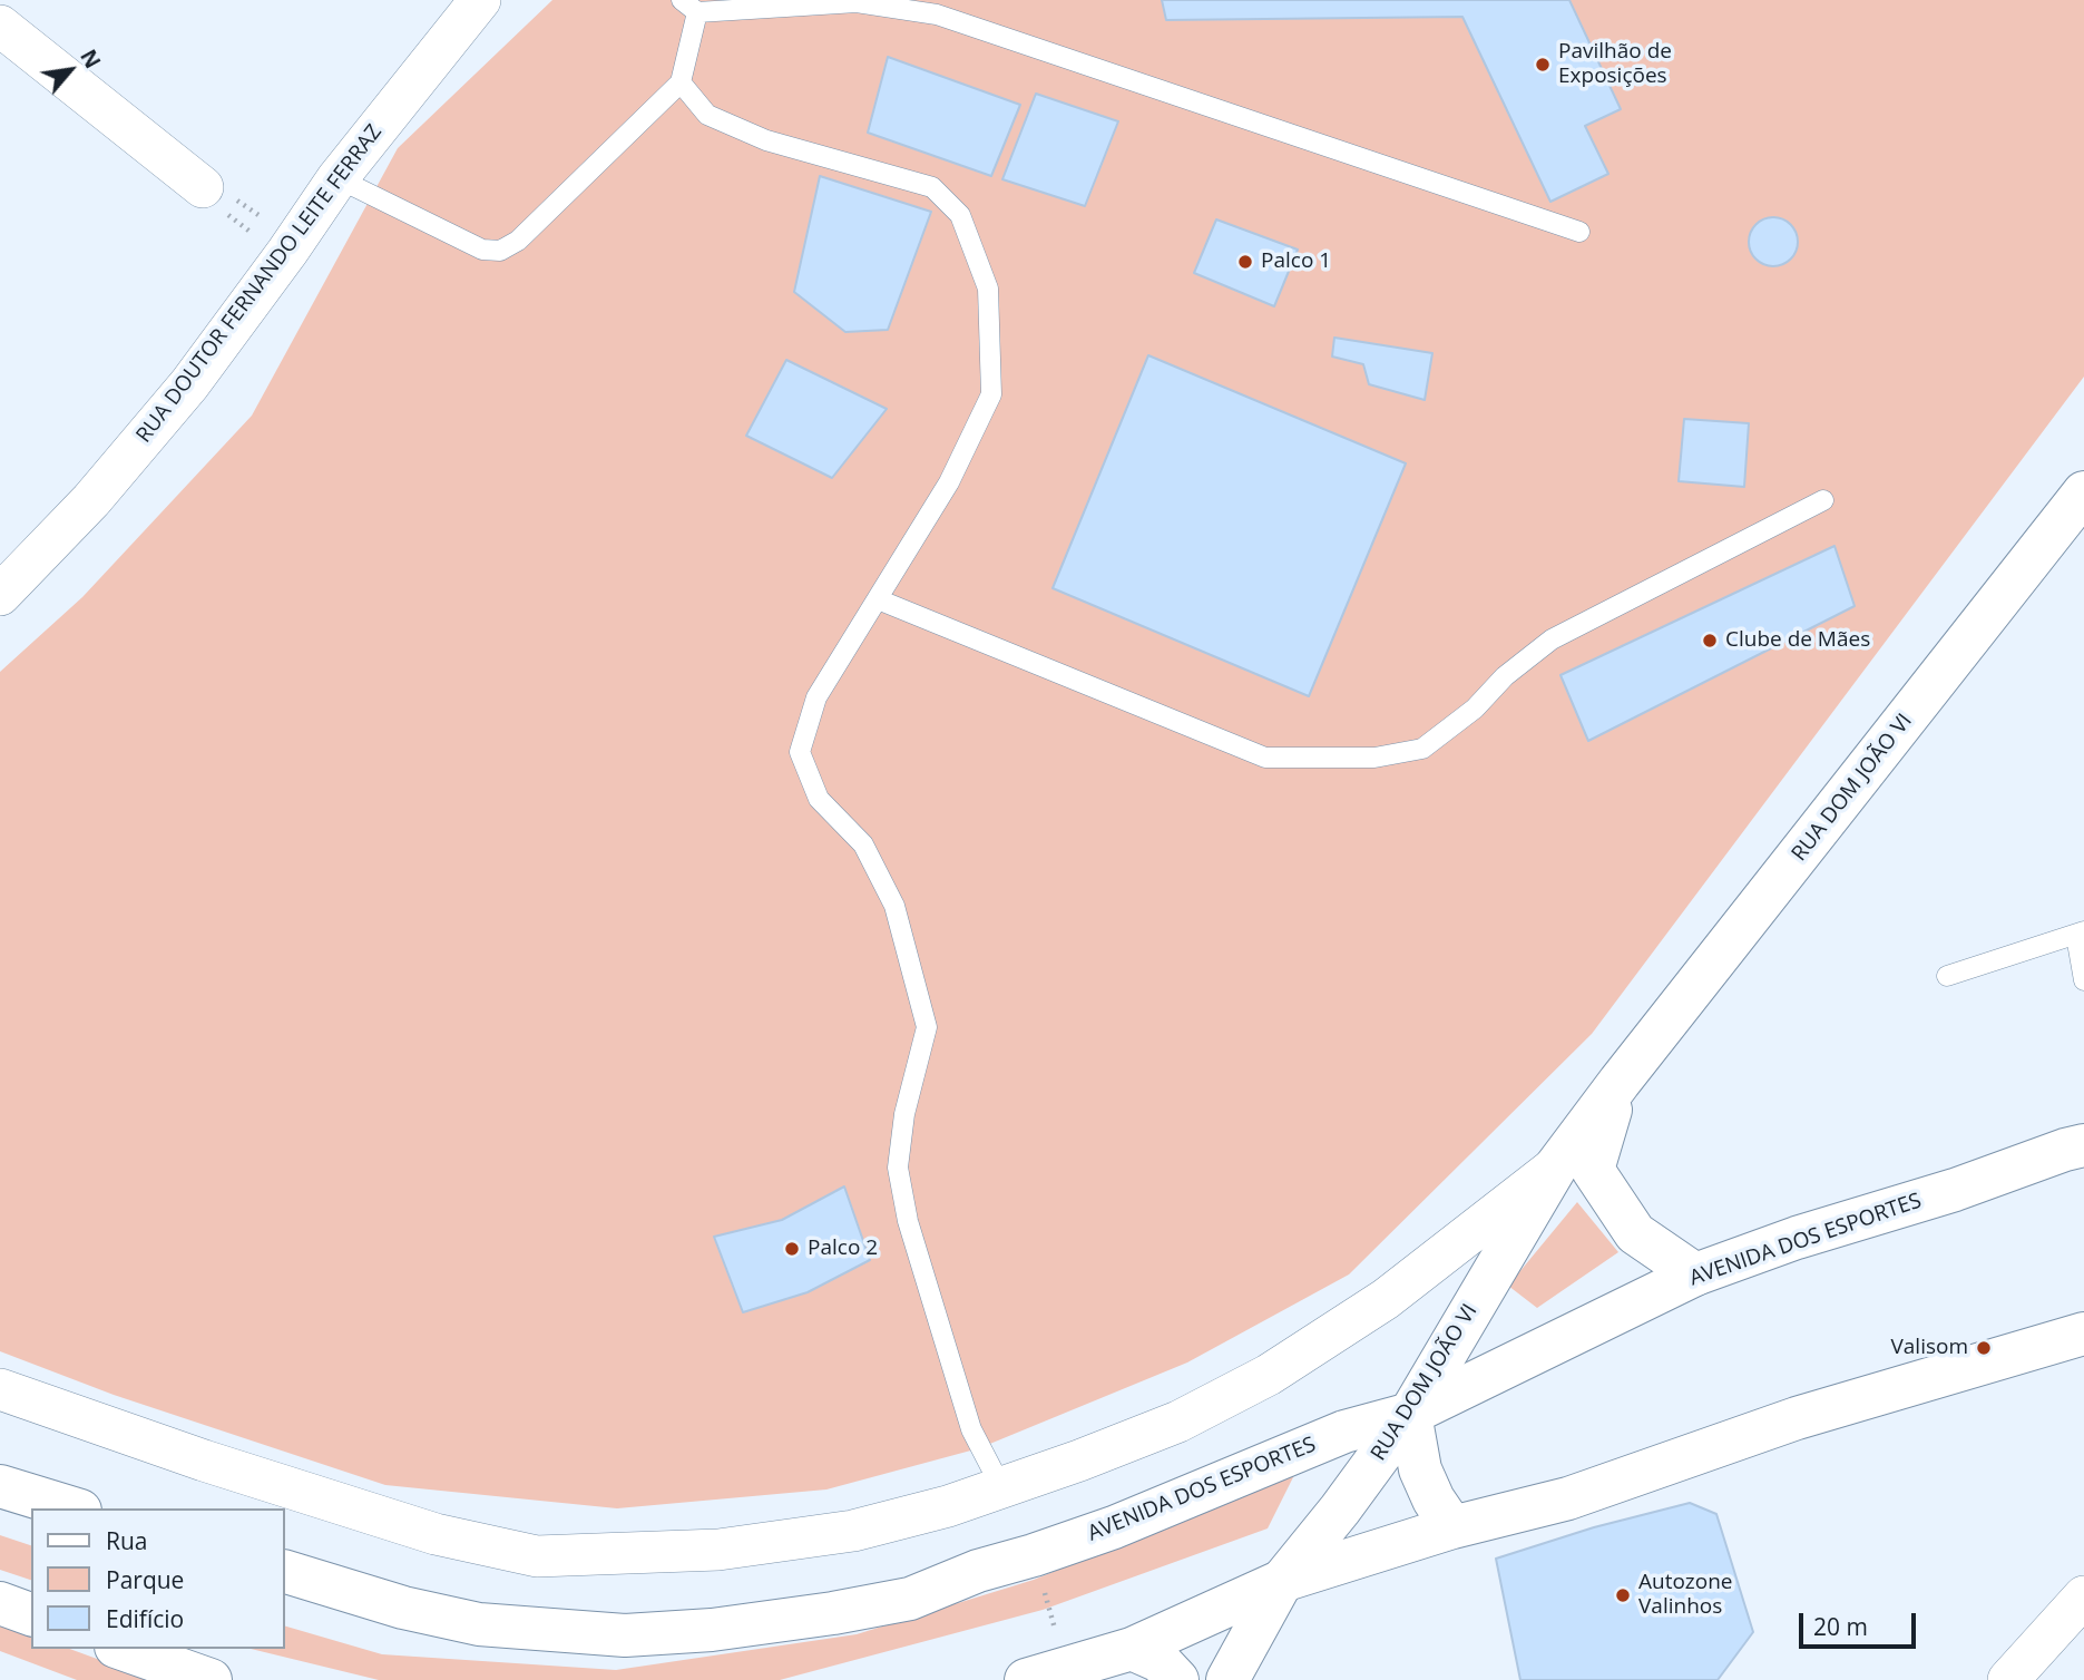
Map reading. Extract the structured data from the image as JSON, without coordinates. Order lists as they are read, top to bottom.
{
  "streets": {
    "main road": ["RUA DOM JOÃO VI", "AVENIDA DOS ESPORTES"],
    "street": ["RUA DOUTOR FERNANDO LEITE FERRAZ"]
  },
  "crossings": [
    ["RUA DOM JOÃO VI", "AVENIDA DOS ESPORTES"]
  ],
  "places": [
    "Pavilhão de Exposições",
    "Palco 1",
    "Clube de Mães",
    "Palco 2",
    "Valisom",
    "Autozone Valinhos"
  ],
  "legend": ["Rua", "Parque", "Edifício"],
  "scale_bar": "20 m",
  "north": "top right"
}
